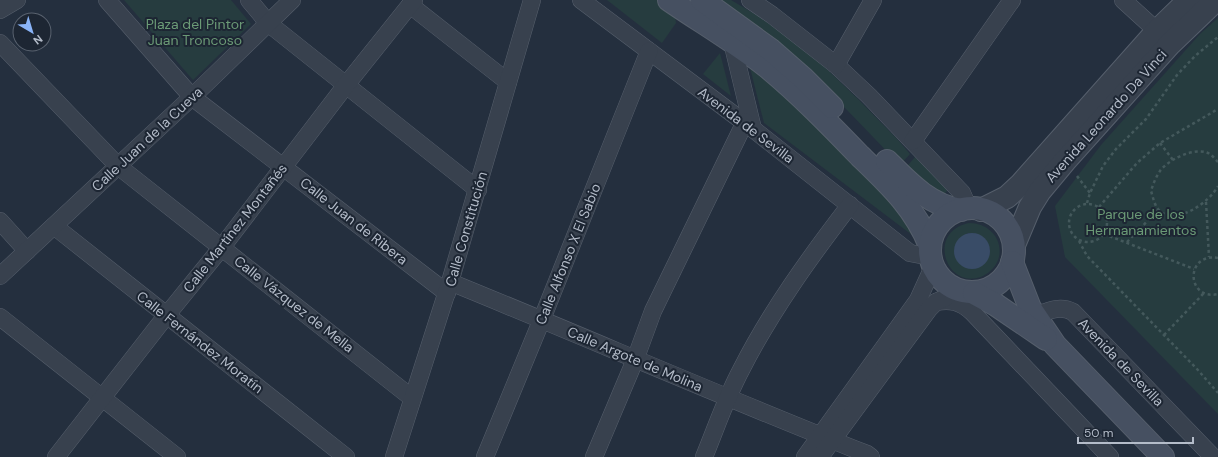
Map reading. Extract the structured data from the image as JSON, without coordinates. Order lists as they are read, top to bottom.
{
  "streets": {
    "street": [
      "Avenida Leonardo Da Vinci",
      "Avenida de Sevilla",
      "Calle Juan de la Cueva",
      "Calle Juan de Ribera",
      "Calle Martínez Montañés",
      "Calle Constitución",
      "Calle Alfonso X El Sabio",
      "Calle Vázquez de Mella",
      "Calle Fernández Moratín",
      "Calle Argote de Molina"
    ]
  },
  "crossings": [
    ["Avenida Leonardo Da Vinci", "Avenida de Sevilla"],
    ["Avenida de Sevilla", "Calle Alfonso X El Sabio"],
    ["Calle Juan de la Cueva", "Calle Juan de Ribera"],
    ["Calle Juan de la Cueva", "Calle Vázquez de Mella"],
    ["Calle Juan de la Cueva", "Calle Fernández Moratín"],
    ["Calle Juan de Ribera", "Calle Martínez Montañés"],
    ["Calle Juan de Ribera", "Calle Constitución"],
    ["Calle Juan de Ribera", "Calle Argote de Molina"],
    ["Calle Martínez Montañés", "Calle Vázquez de Mella"],
    ["Calle Martínez Montañés", "Calle Fernández Moratín"],
    ["Calle Constitución", "Calle Vázquez de Mella"],
    ["Calle Constitución", "Calle Argote de Molina"],
    ["Calle Alfonso X El Sabio", "Calle Argote de Molina"]
  ],
  "parks": ["Plaza del Pintor Juan Troncoso", "Parque de los Hermanamientos"],
  "scale_bar": "50 m",
  "north": "bottom right"
}
